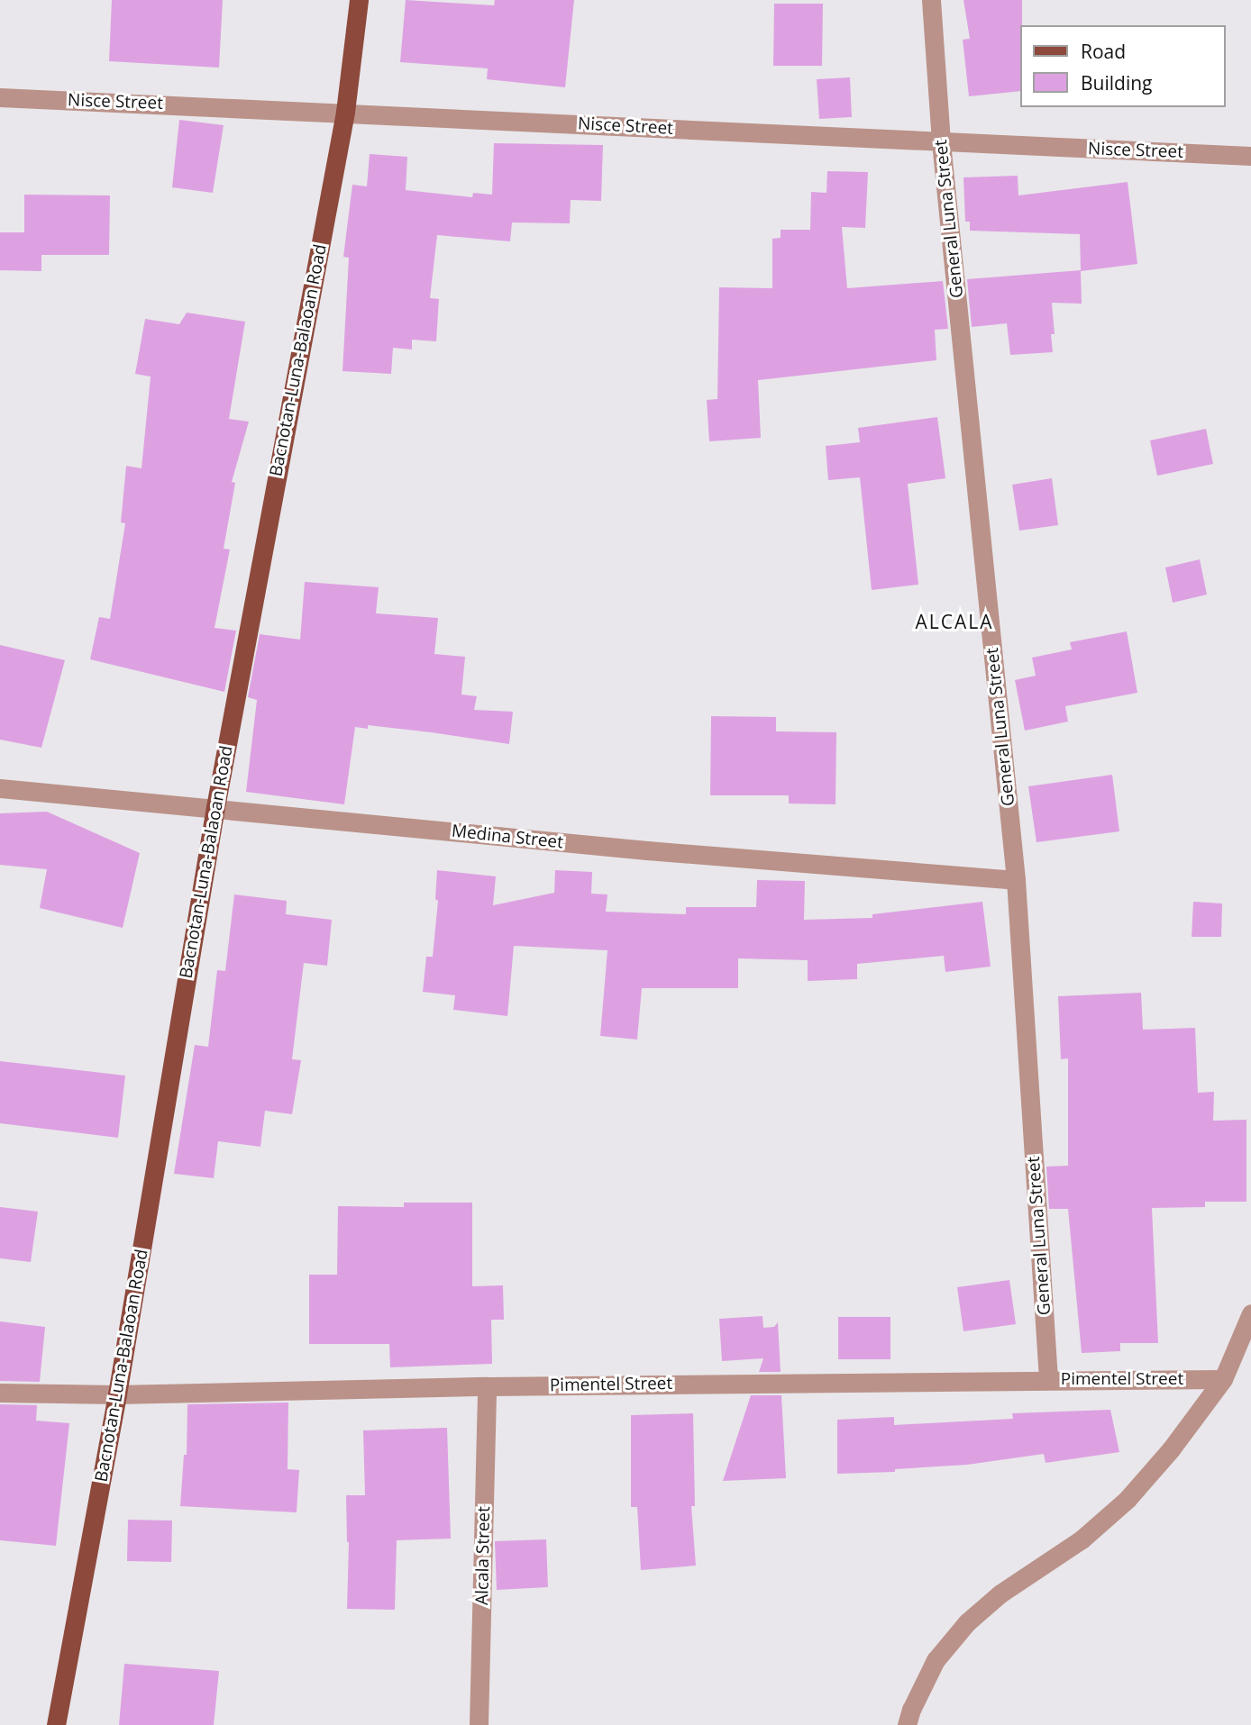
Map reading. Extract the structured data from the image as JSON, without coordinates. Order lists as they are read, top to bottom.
{
  "streets": {
    "main road": ["Bacnotan-Luna-Balaoan Road"],
    "street": [
      "Nisce Street",
      "General Luna Street",
      "Medina Street",
      "Pimentel Street",
      "Alcala Street"
    ]
  },
  "crossings": [
    ["Nisce Street", "General Luna Street"],
    ["Nisce Street", "Bacnotan-Luna-Balaoan Road"],
    ["General Luna Street", "Medina Street"],
    ["General Luna Street", "Pimentel Street"],
    ["Bacnotan-Luna-Balaoan Road", "Medina Street"],
    ["Bacnotan-Luna-Balaoan Road", "Pimentel Street"],
    ["Pimentel Street", "Alcala Street"]
  ],
  "districts": ["ALCALA"],
  "legend": ["Road", "Building"]
}
